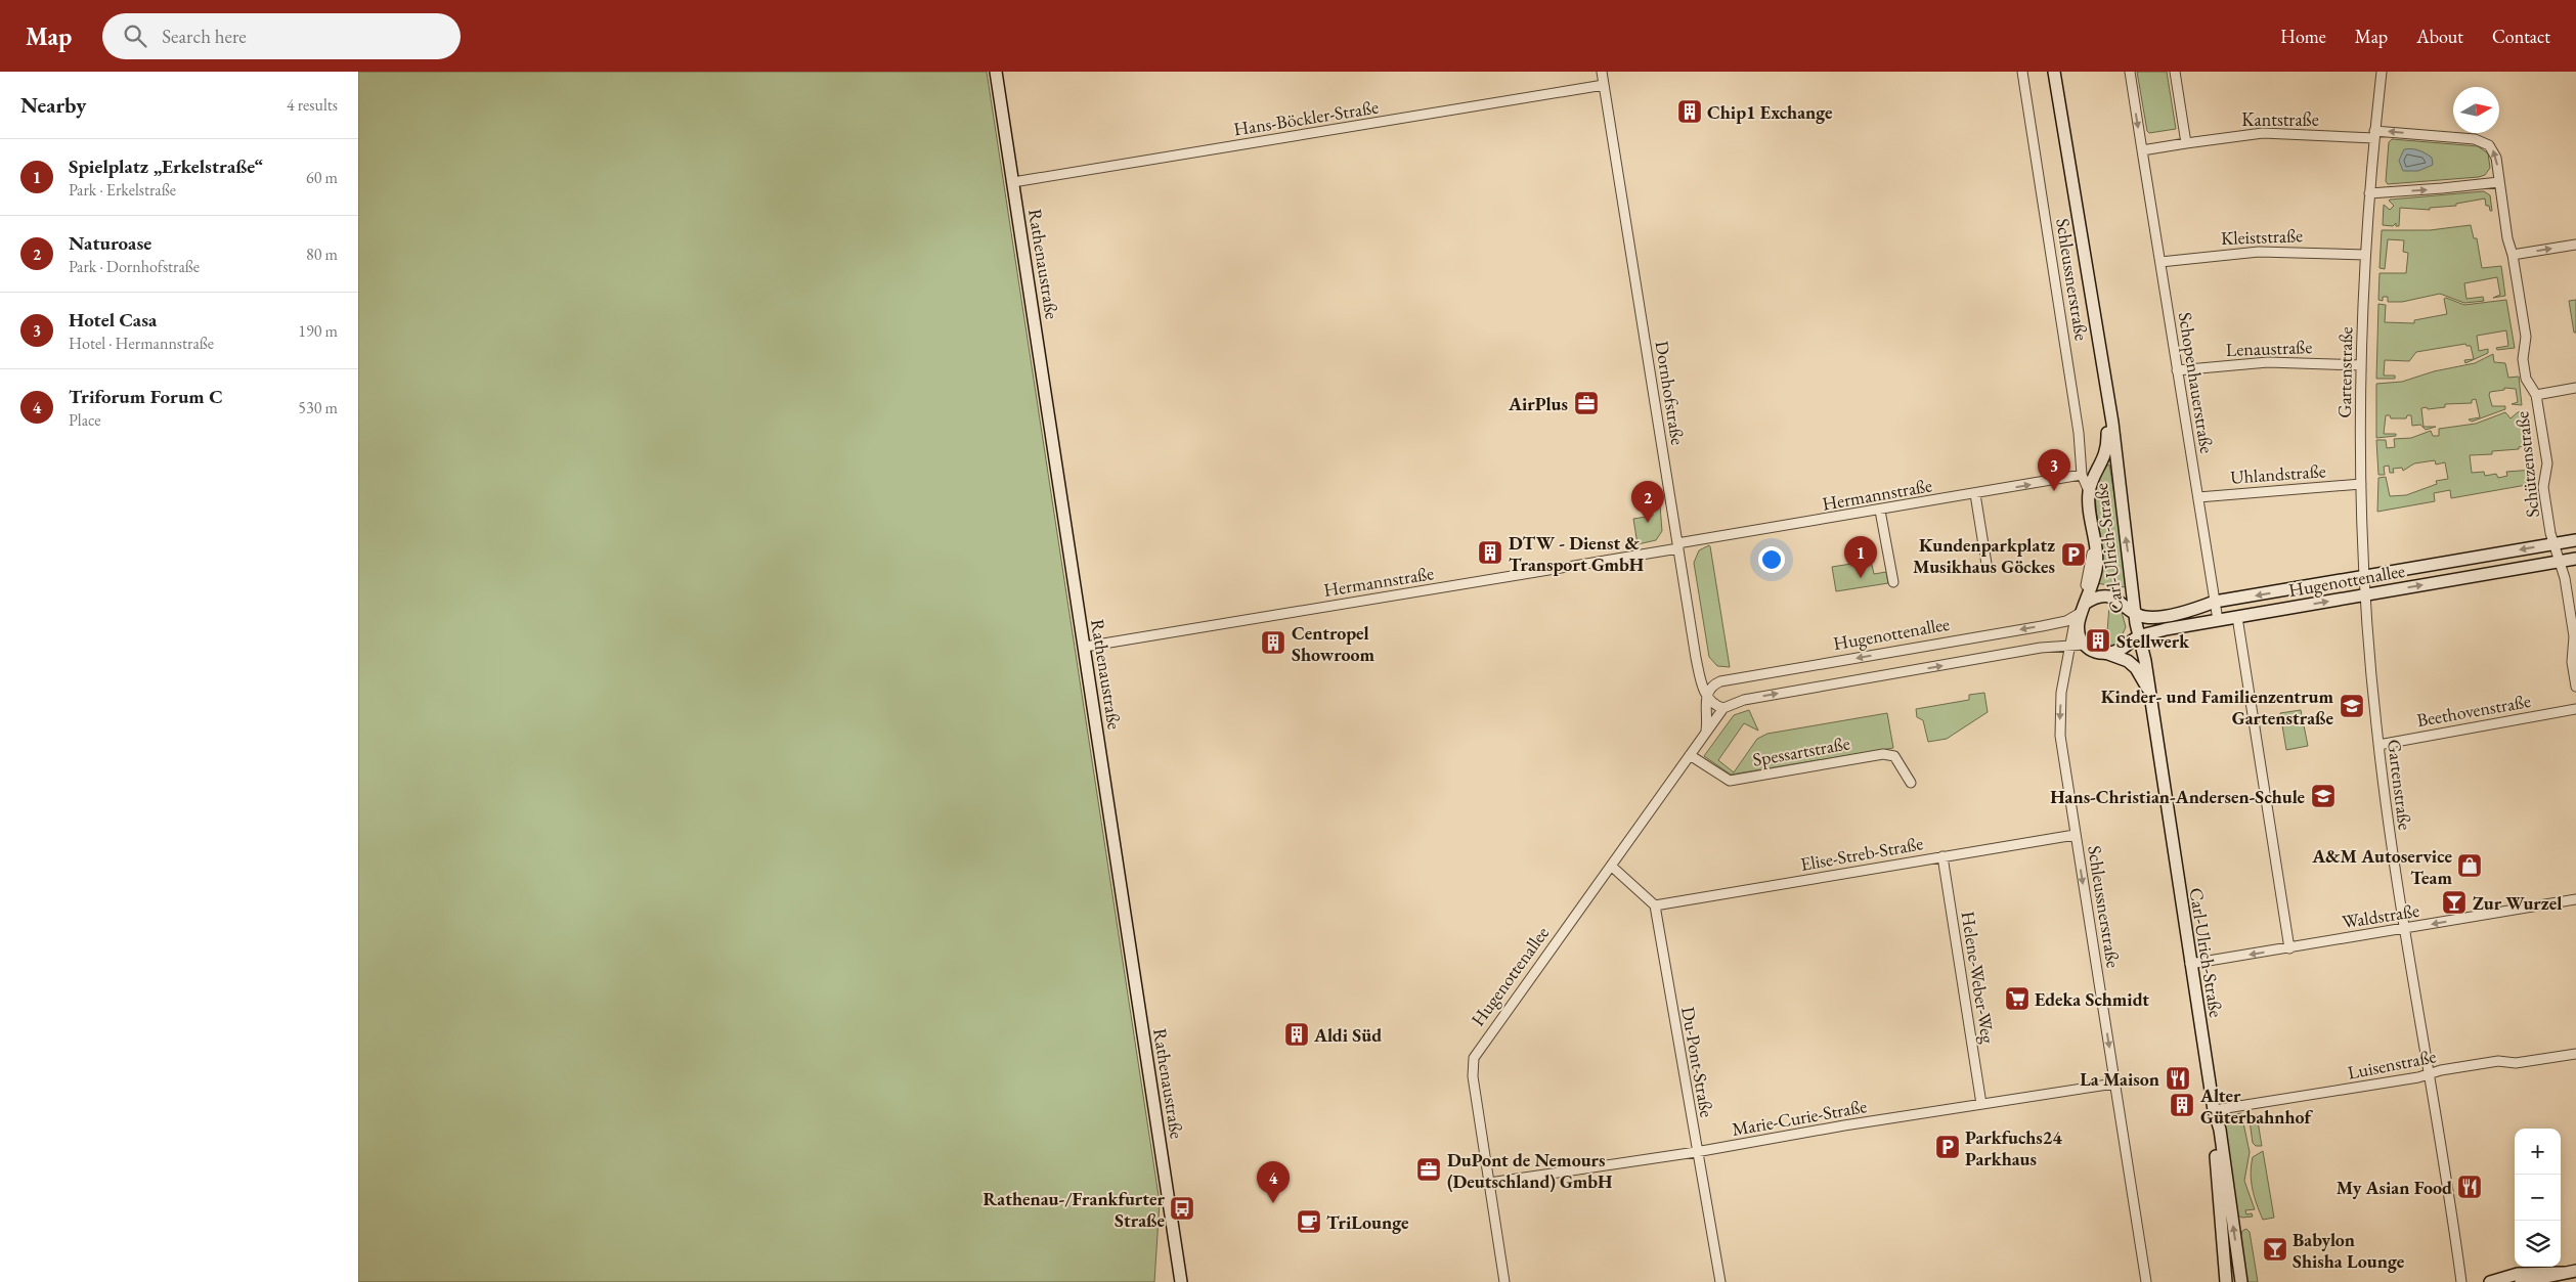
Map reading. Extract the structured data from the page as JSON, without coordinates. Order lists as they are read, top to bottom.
{
  "streets": {
    "street": [
      "Hans-Böckler-Straße",
      "Kantstraße",
      "Kleiststraße",
      "Rathenaustraße",
      "Schleussnerstraße",
      "Lenaustraße",
      "Gartenstraße",
      "Schopenhauerstraße",
      "Dornhofstraße",
      "Schützenstraße",
      "Uhlandstraße",
      "Hermannstraße",
      "Carl-Ulrich-Straße",
      "Hugenottenallee",
      "Beethovenstraße",
      "Spessartstraße",
      "Elise-Streb-Straße",
      "Waldstraße",
      "Helene-Weber-Weg",
      "Du-Pont-Straße",
      "Luisenstraße",
      "Marie-Curie-Straße"
    ]
  },
  "crossings": [
    ["Hans-Böckler-Straße", "Rathenaustraße"],
    ["Hans-Böckler-Straße", "Dornhofstraße"],
    ["Kantstraße", "Gartenstraße"],
    ["Kantstraße", "Schopenhauerstraße"],
    ["Kantstraße", "Schützenstraße"],
    ["Kleiststraße", "Gartenstraße"],
    ["Kleiststraße", "Schopenhauerstraße"],
    ["Rathenaustraße", "Hermannstraße"],
    ["Schleussnerstraße", "Hermannstraße"],
    ["Schleussnerstraße", "Carl-Ulrich-Straße"],
    ["Schleussnerstraße", "Hugenottenallee"],
    ["Schleussnerstraße", "Elise-Streb-Straße"],
    ["Schleussnerstraße", "Marie-Curie-Straße"],
    ["Lenaustraße", "Gartenstraße"],
    ["Lenaustraße", "Schopenhauerstraße"],
    ["Gartenstraße", "Uhlandstraße"],
    ["Gartenstraße", "Hugenottenallee"],
    ["Gartenstraße", "Beethovenstraße"],
    ["Gartenstraße", "Waldstraße"],
    ["Gartenstraße", "Luisenstraße"],
    ["Schopenhauerstraße", "Uhlandstraße"],
    ["Schopenhauerstraße", "Hugenottenallee"],
    ["Dornhofstraße", "Hermannstraße"],
    ["Dornhofstraße", "Hugenottenallee"],
    ["Schützenstraße", "Hugenottenallee"],
    ["Carl-Ulrich-Straße", "Hugenottenallee"],
    ["Carl-Ulrich-Straße", "Waldstraße"],
    ["Carl-Ulrich-Straße", "Luisenstraße"],
    ["Hugenottenallee", "Spessartstraße"],
    ["Hugenottenallee", "Marie-Curie-Straße"],
    ["Elise-Streb-Straße", "Helene-Weber-Weg"],
    ["Elise-Streb-Straße", "Du-Pont-Straße"],
    ["Helene-Weber-Weg", "Marie-Curie-Straße"],
    ["Du-Pont-Straße", "Marie-Curie-Straße"]
  ],
  "one_way": ["Schleussnerstraße", "Waldstraße"],
  "places": {
    "building": [
      "Chip1 Exchange",
      "DTW - Dienst & Transport GmbH",
      "Stellwerk",
      "Centropel Showroom",
      "Aldi Süd",
      "Alter Güterbahnhof"
    ],
    "office": ["AirPlus", "DuPont de Nemours (Deutschland) GmbH"],
    "parking": ["Kundenparkplatz Musikhaus Göckes", "Parkfuchs24 Parkhaus"],
    "school or university": ["Kinder- und Familienzentrum Gartenstraße", "Hans-Christian-Andersen-Schule"],
    "shop": ["A&M Autoservice Team"],
    "bar": ["Zur Wurzel", "Babylon Shisha Lounge"],
    "supermarket": ["Edeka Schmidt"],
    "restaurant": ["La Maison", "My Asian Food"],
    "bus stop": ["Rathenau-/Frankfurter Straße"],
    "cafe": ["TriLounge"]
  },
  "north": "right",
  "page": {
    "header": "Map",
    "search": "Search here",
    "nav": [
      "Home",
      "Map",
      "About",
      "Contact"
    ],
    "heading": ["Nearby", "4 results"],
    "list": [
      {
        "mark": "1",
        "name": "Spielplatz „Erkelstraße“",
        "note": "Park · Erkelstraße",
        "value": "60 m"
      },
      {
        "mark": "2",
        "name": "Naturoase",
        "note": "Park · Dornhofstraße",
        "value": "80 m"
      },
      {
        "mark": "3",
        "name": "Hotel Casa",
        "note": "Hotel · Hermannstraße",
        "value": "190 m"
      },
      {
        "mark": "4",
        "name": "Triforum Forum C",
        "note": "Place",
        "value": "530 m"
      }
    ],
    "pins": [
      "3",
      "2",
      "1",
      "4"
    ],
    "map_buttons": ["+", "−"]
  }
}
